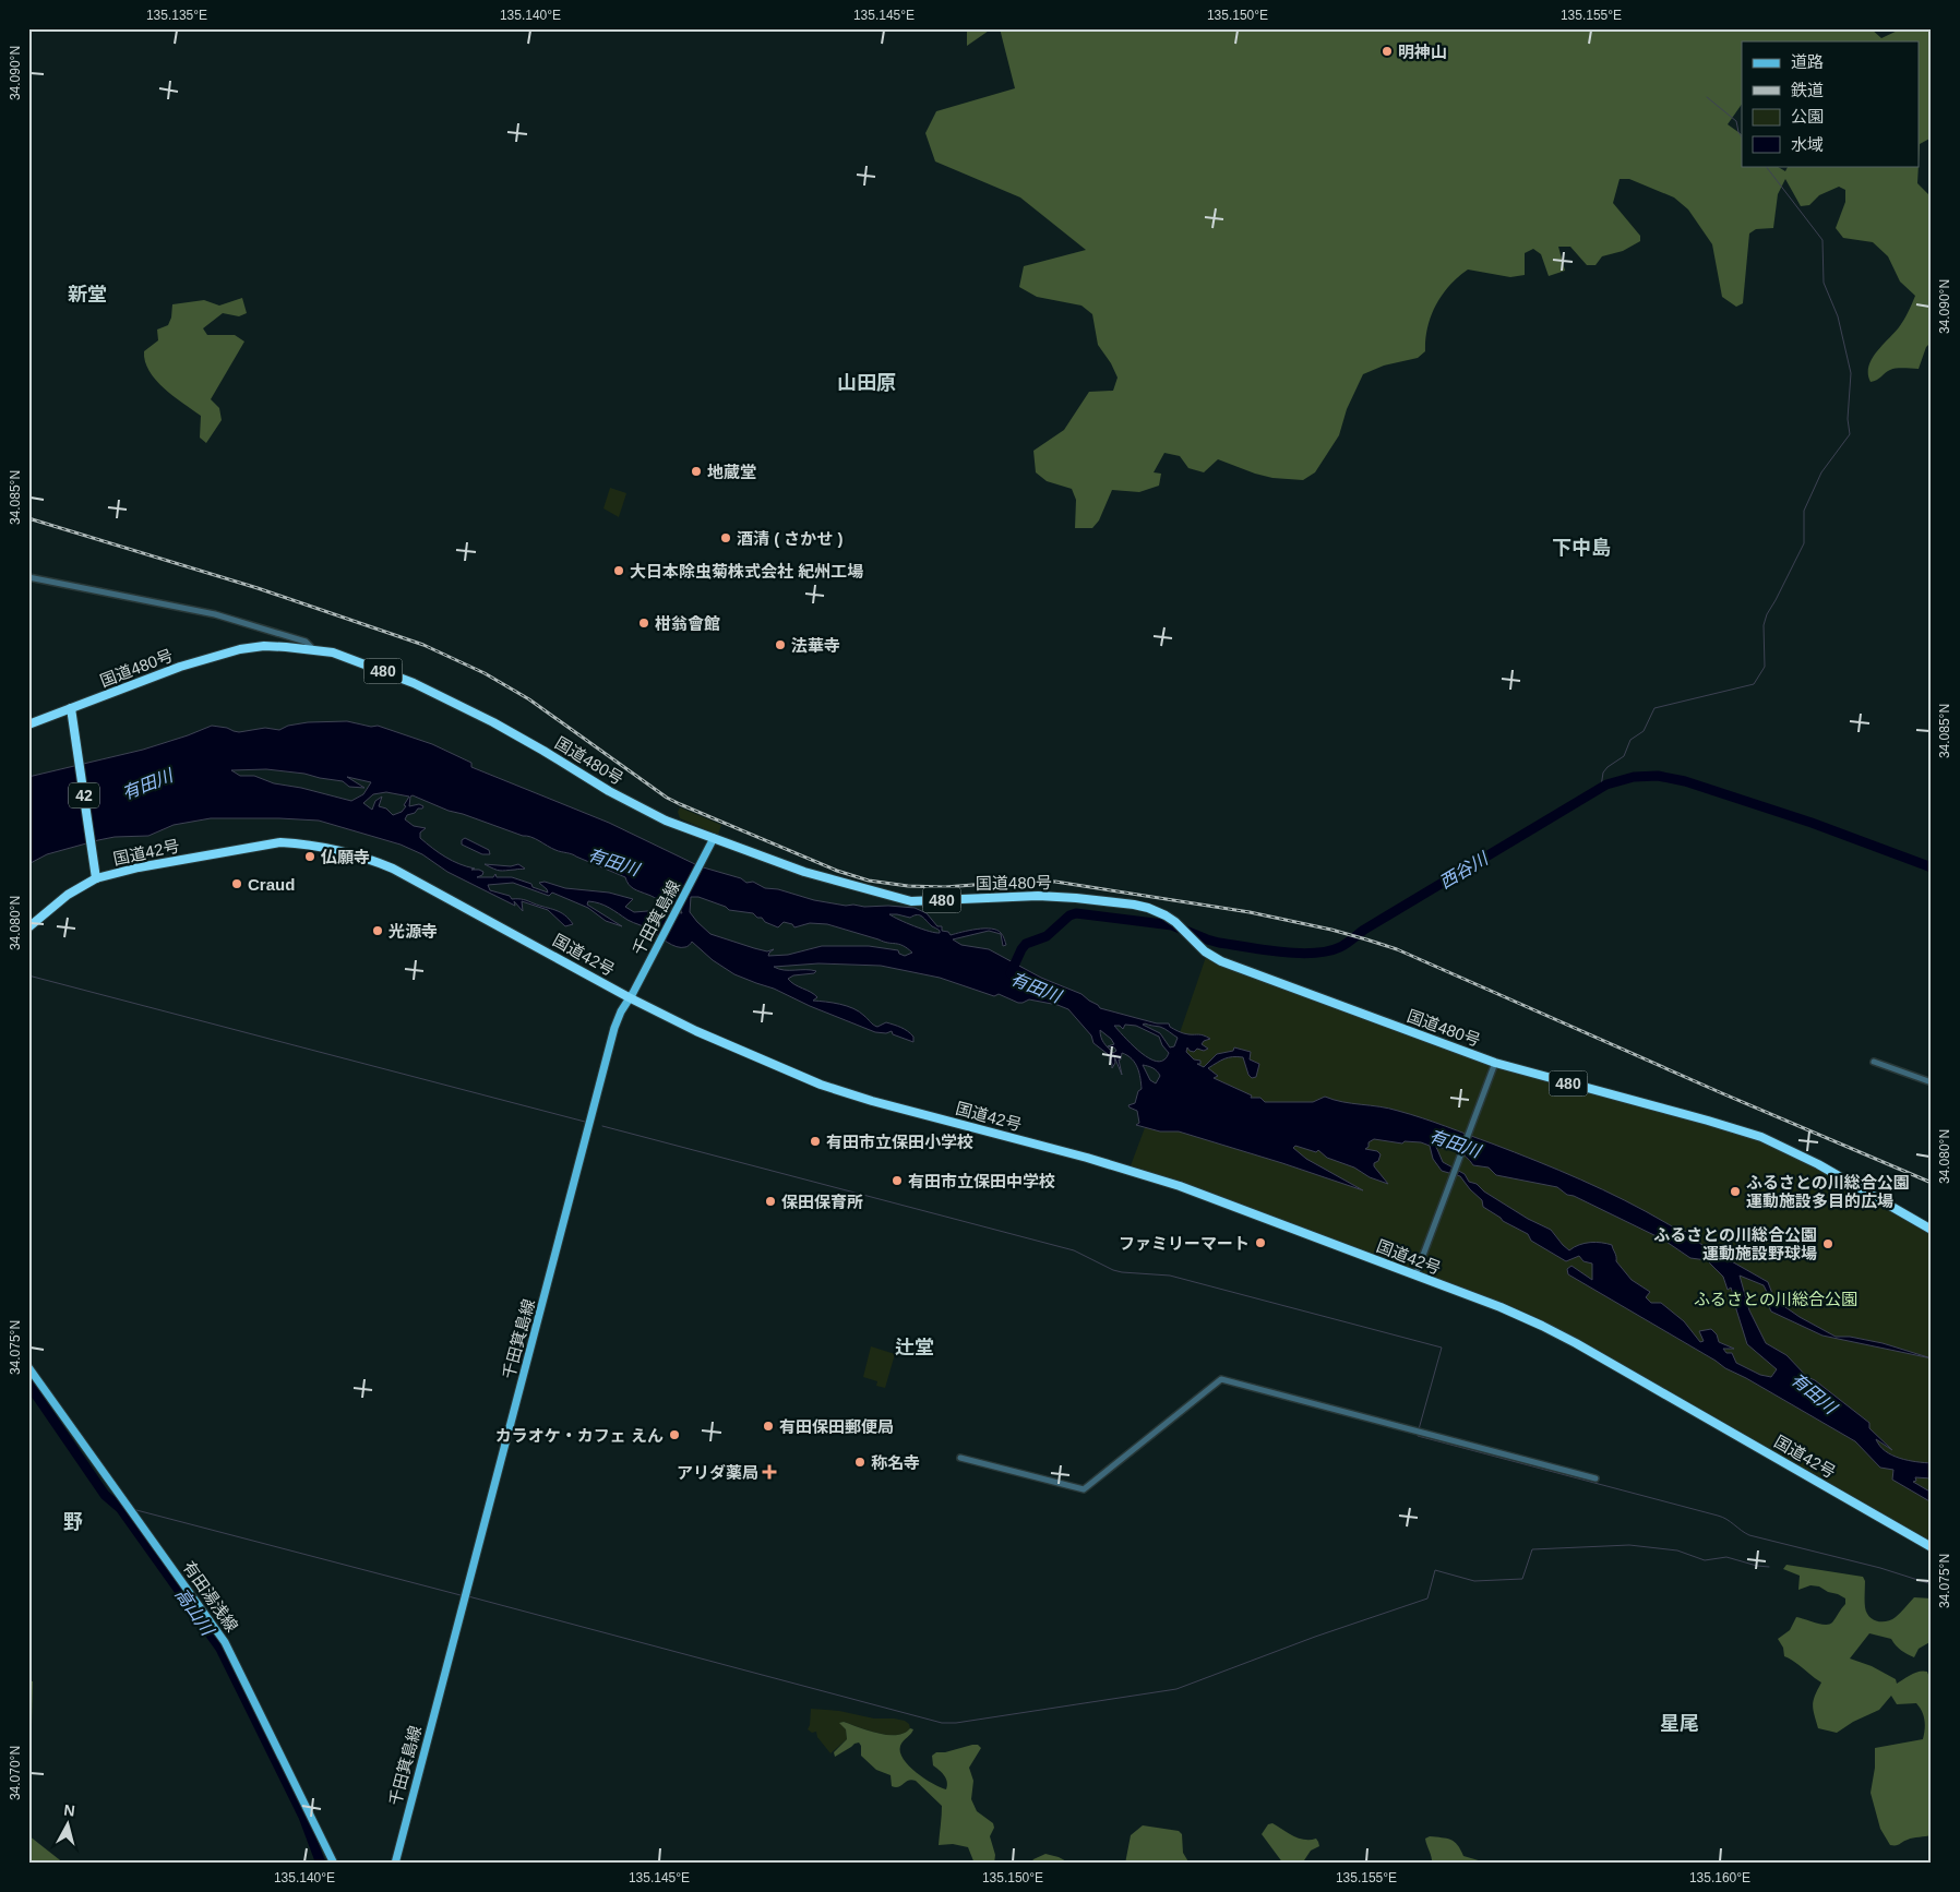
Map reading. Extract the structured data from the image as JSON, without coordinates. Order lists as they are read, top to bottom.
{
  "streets": {
    "highway": [
      "国道480号",
      "480",
      "42",
      "国道42号"
    ],
    "main road": ["千田箕島線", "有田湯浅線"]
  },
  "crossings": [
    ["国道480号", "42"],
    ["国道480号", "千田箕島線"],
    ["42", "国道42号"],
    ["国道42号", "千田箕島線"]
  ],
  "districts": [
    "新堂",
    "山田原",
    "下中島",
    "辻堂",
    "野",
    "星尾"
  ],
  "water": ["有田川", "西谷川", "高山川"],
  "parks": ["ふるさとの川総合公園"],
  "places": {
    "other": [
      "明神山",
      "地蔵堂",
      "酒清 ( さかせ )",
      "大日本除虫菊株式会社 紀州工場",
      "柑翁會館",
      "法華寺",
      "仏願寺",
      "Craud",
      "光源寺",
      "有田市立保田小学校",
      "有田市立保田中学校",
      "ふるさとの川総合公園 運動施設多目的広場",
      "保田保育所",
      "ファミリーマート",
      "ふるさとの川総合公園 運動施設野球場",
      "有田保田郵便局",
      "カラオケ・カフェ えん",
      "称名寺"
    ],
    "health": ["アリダ薬局"]
  },
  "legend": [
    "道路",
    "鉄道",
    "公園",
    "水域"
  ],
  "north": "top",
  "coordinates": [
    "135.135°E",
    "135.140°E",
    "135.145°E",
    "135.150°E",
    "135.155°E",
    "34.090°N",
    "34.085°N",
    "34.080°N",
    "34.075°N",
    "34.070°N",
    "135.160°E"
  ]
}
